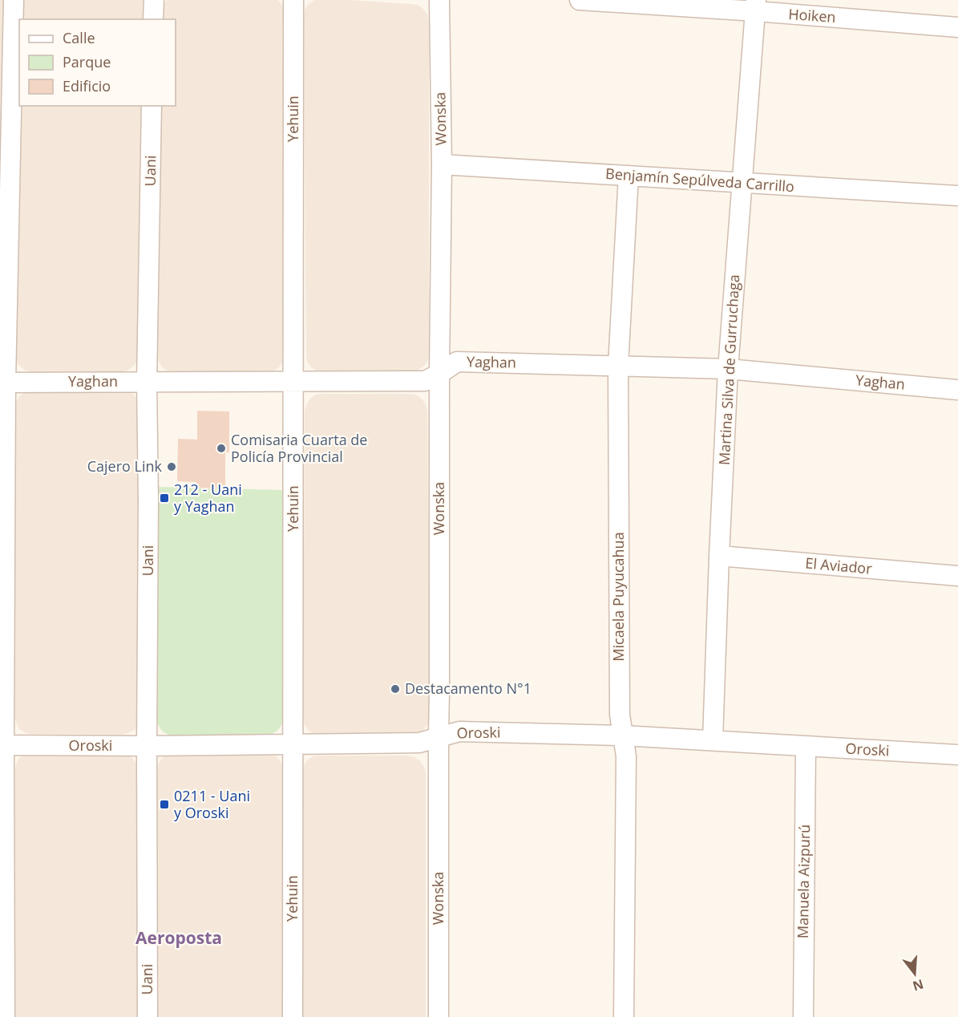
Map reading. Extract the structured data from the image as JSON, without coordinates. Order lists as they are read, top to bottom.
{
  "streets": {
    "street": [
      "Hoiken",
      "Yehuin",
      "Wonska",
      "Uani",
      "Benjamín Sepúlveda Carrillo",
      "Yaghan",
      "Martina Silva de Gurruchaga",
      "El Aviador",
      "Micaela Puyucahua",
      "Oroski",
      "Manuela Aizpurú"
    ]
  },
  "crossings": [
    ["Hoiken", "Martina Silva de Gurruchaga"],
    ["Yehuin", "Yaghan"],
    ["Yehuin", "Oroski"],
    ["Wonska", "Benjamín Sepúlveda Carrillo"],
    ["Wonska", "Yaghan"],
    ["Wonska", "Oroski"],
    ["Uani", "Yaghan"],
    ["Uani", "Oroski"],
    ["Benjamín Sepúlveda Carrillo", "Martina Silva de Gurruchaga"],
    ["Benjamín Sepúlveda Carrillo", "Micaela Puyucahua"],
    ["Yaghan", "Martina Silva de Gurruchaga"],
    ["Yaghan", "Micaela Puyucahua"],
    ["Martina Silva de Gurruchaga", "El Aviador"],
    ["Martina Silva de Gurruchaga", "Oroski"],
    ["Micaela Puyucahua", "Oroski"],
    ["Oroski", "Manuela Aizpurú"]
  ],
  "districts": ["Aeroposta"],
  "places": {
    "other": ["Comisaria Cuarta de Policía Provincial", "Cajero Link", "Destacamento N°1"],
    "transit": ["212 - Uani y Yaghan", "0211 - Uani y Oroski"]
  },
  "legend": ["Calle", "Parque", "Edificio"],
  "north": "bottom"
}
